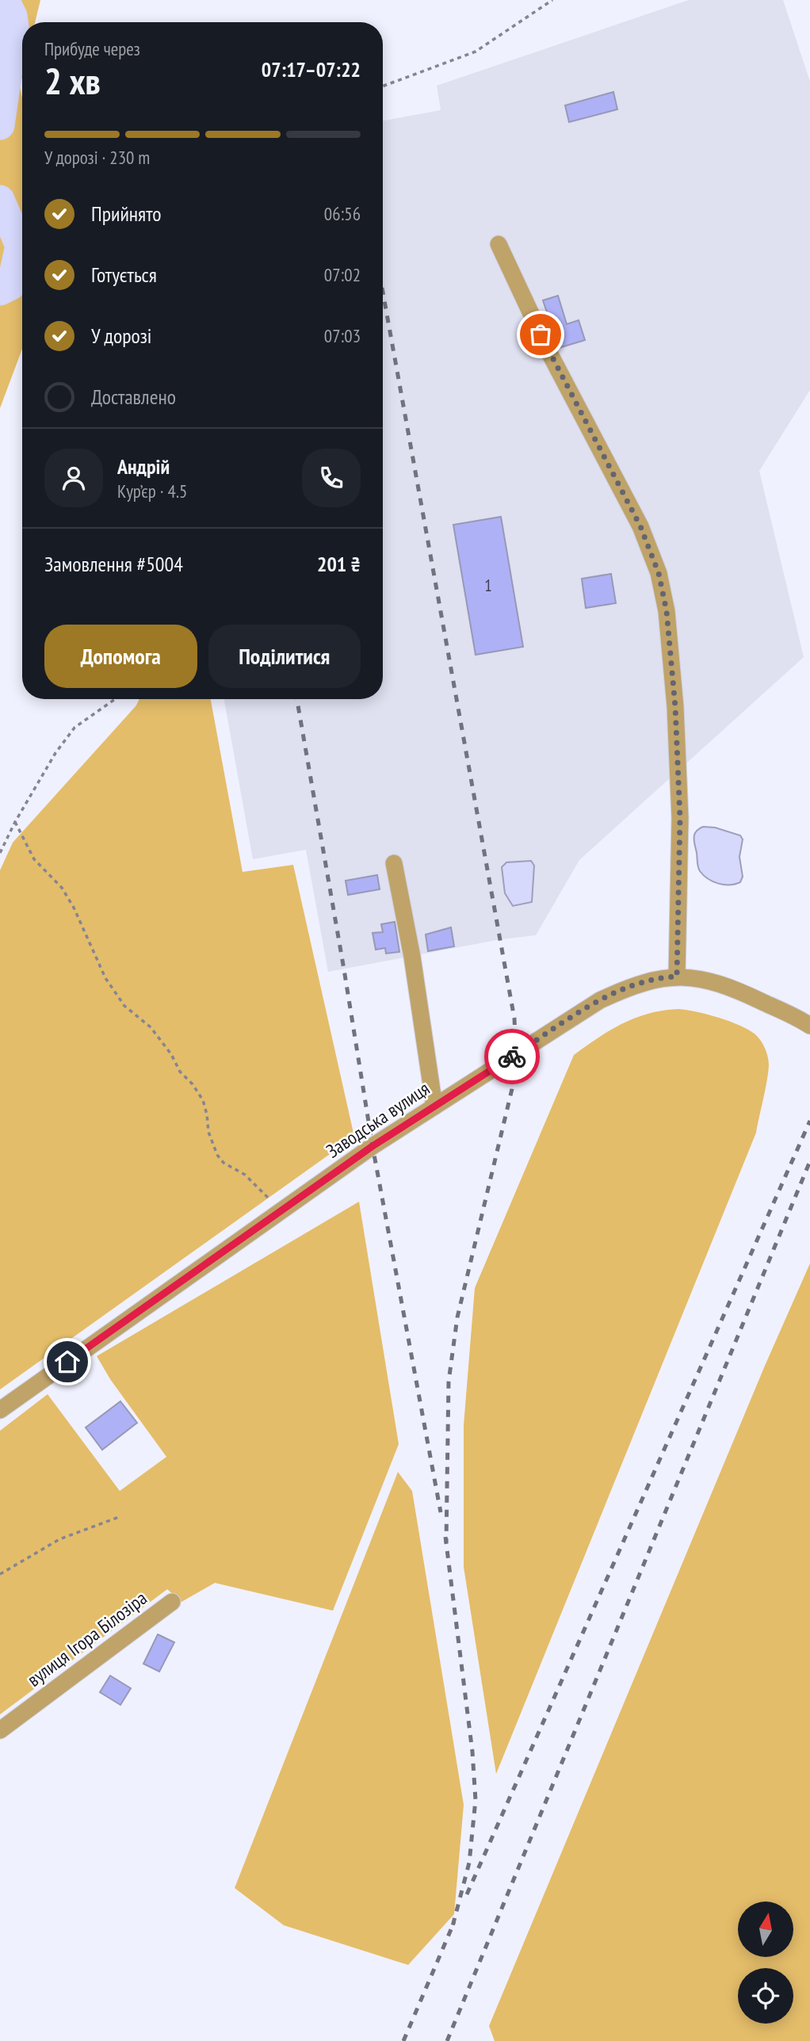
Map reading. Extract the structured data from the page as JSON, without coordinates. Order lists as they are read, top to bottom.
{
  "streets": {
    "street": ["Заводська вулиця", "вулиця Ігора Білозіра"]
  },
  "house_numbers": ["1"],
  "north": "top",
  "page": {
    "heading": ["2 хв", "Прибуде через", "07:17–07:22"],
    "panel": [
      "Андрій",
      "Кур’єр · 4.5",
      "Замовлення #5004",
      "201 ₴"
    ],
    "bar": "У дорозі · 230 m",
    "list": [
      ["Прийнято", "06:56"],
      ["Готується", "07:02"],
      ["У дорозі", "07:03"],
      "Доставлено"
    ],
    "buttons": ["Допомога", "Поділитися"]
  }
}
